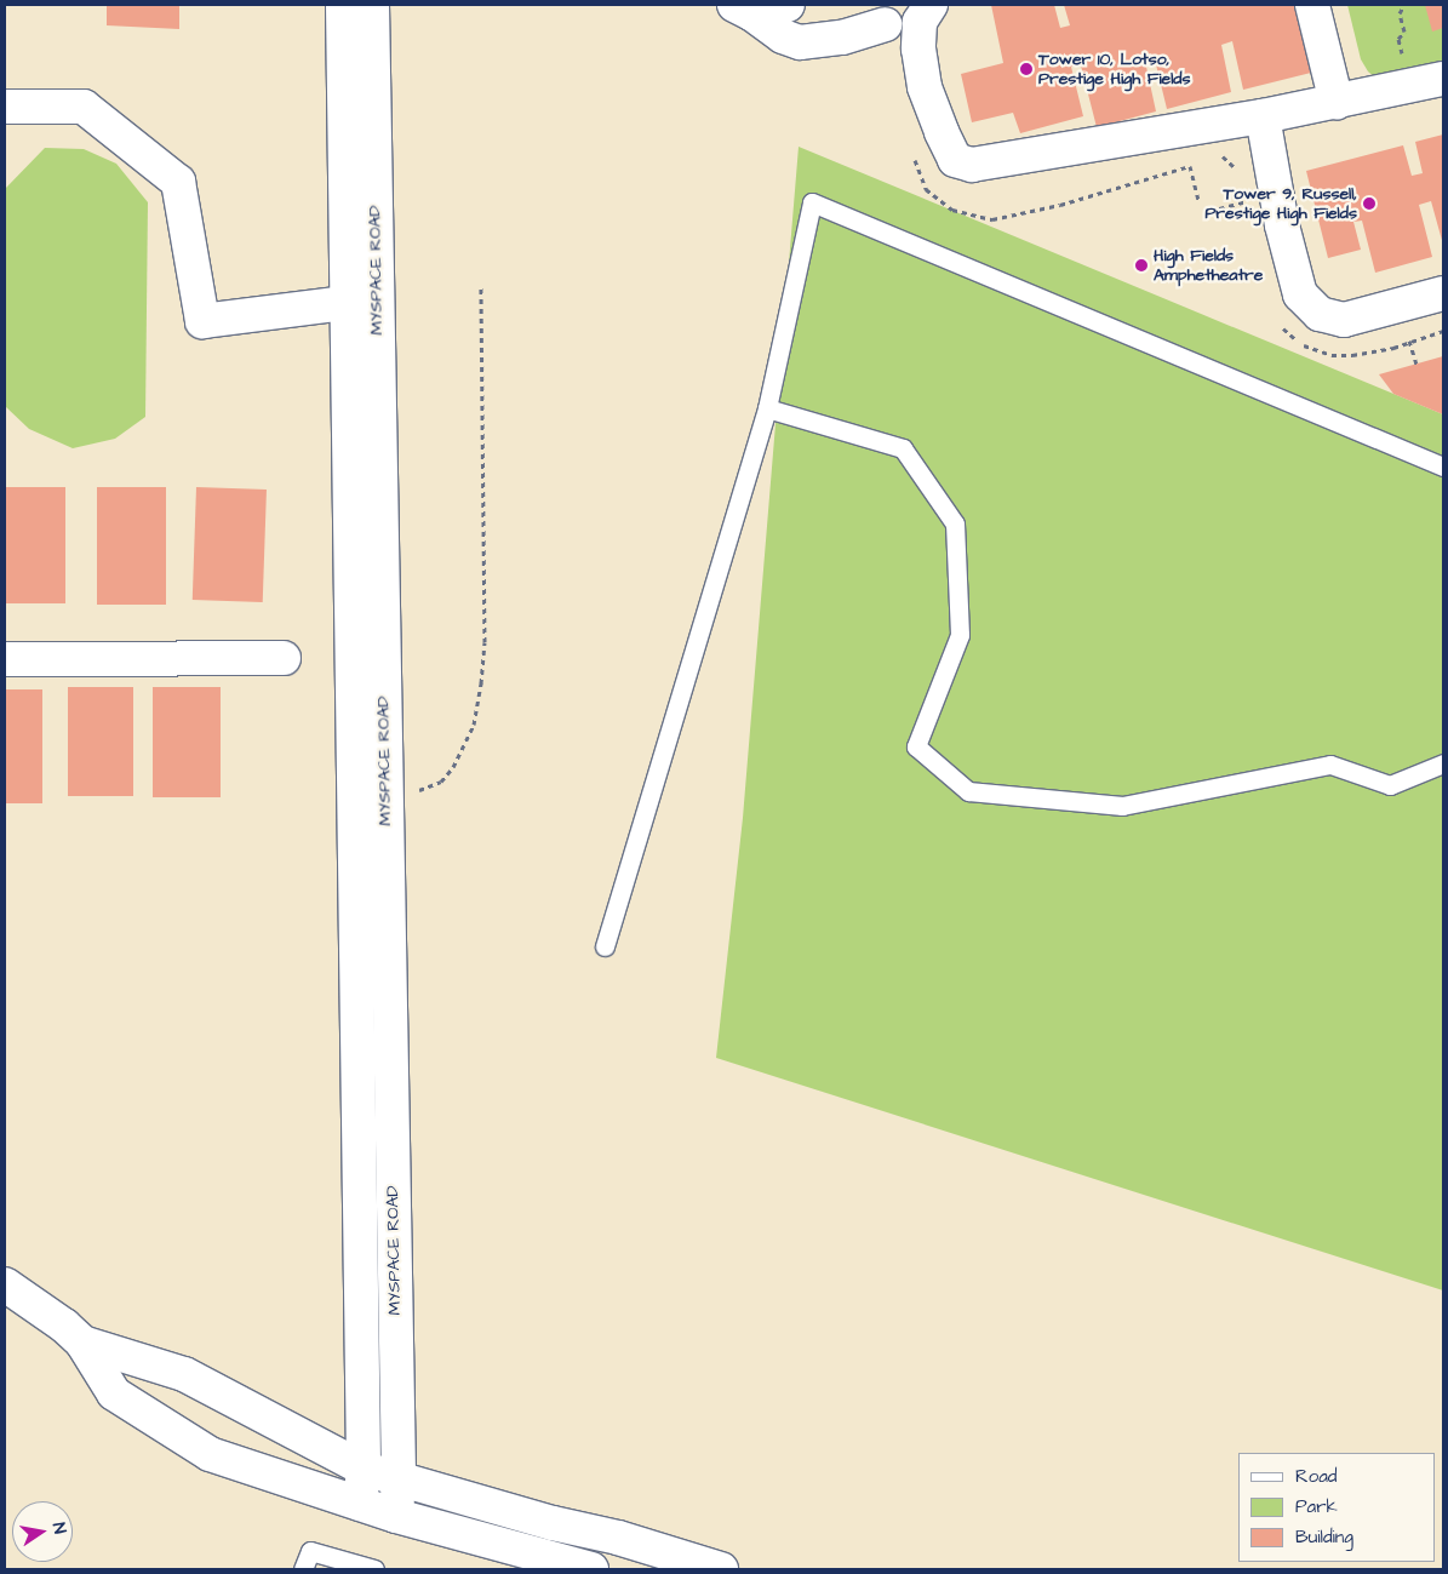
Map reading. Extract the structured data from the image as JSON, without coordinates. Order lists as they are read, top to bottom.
{
  "streets": {
    "street": ["MYSPACE ROAD"]
  },
  "places": ["Tower 10, Lotso, Prestige High Fields", "Tower 9, Russell, Prestige High Fields", "High Fields Amphetheatre"],
  "legend": ["Road", "Park", "Building"],
  "north": "right"
}
